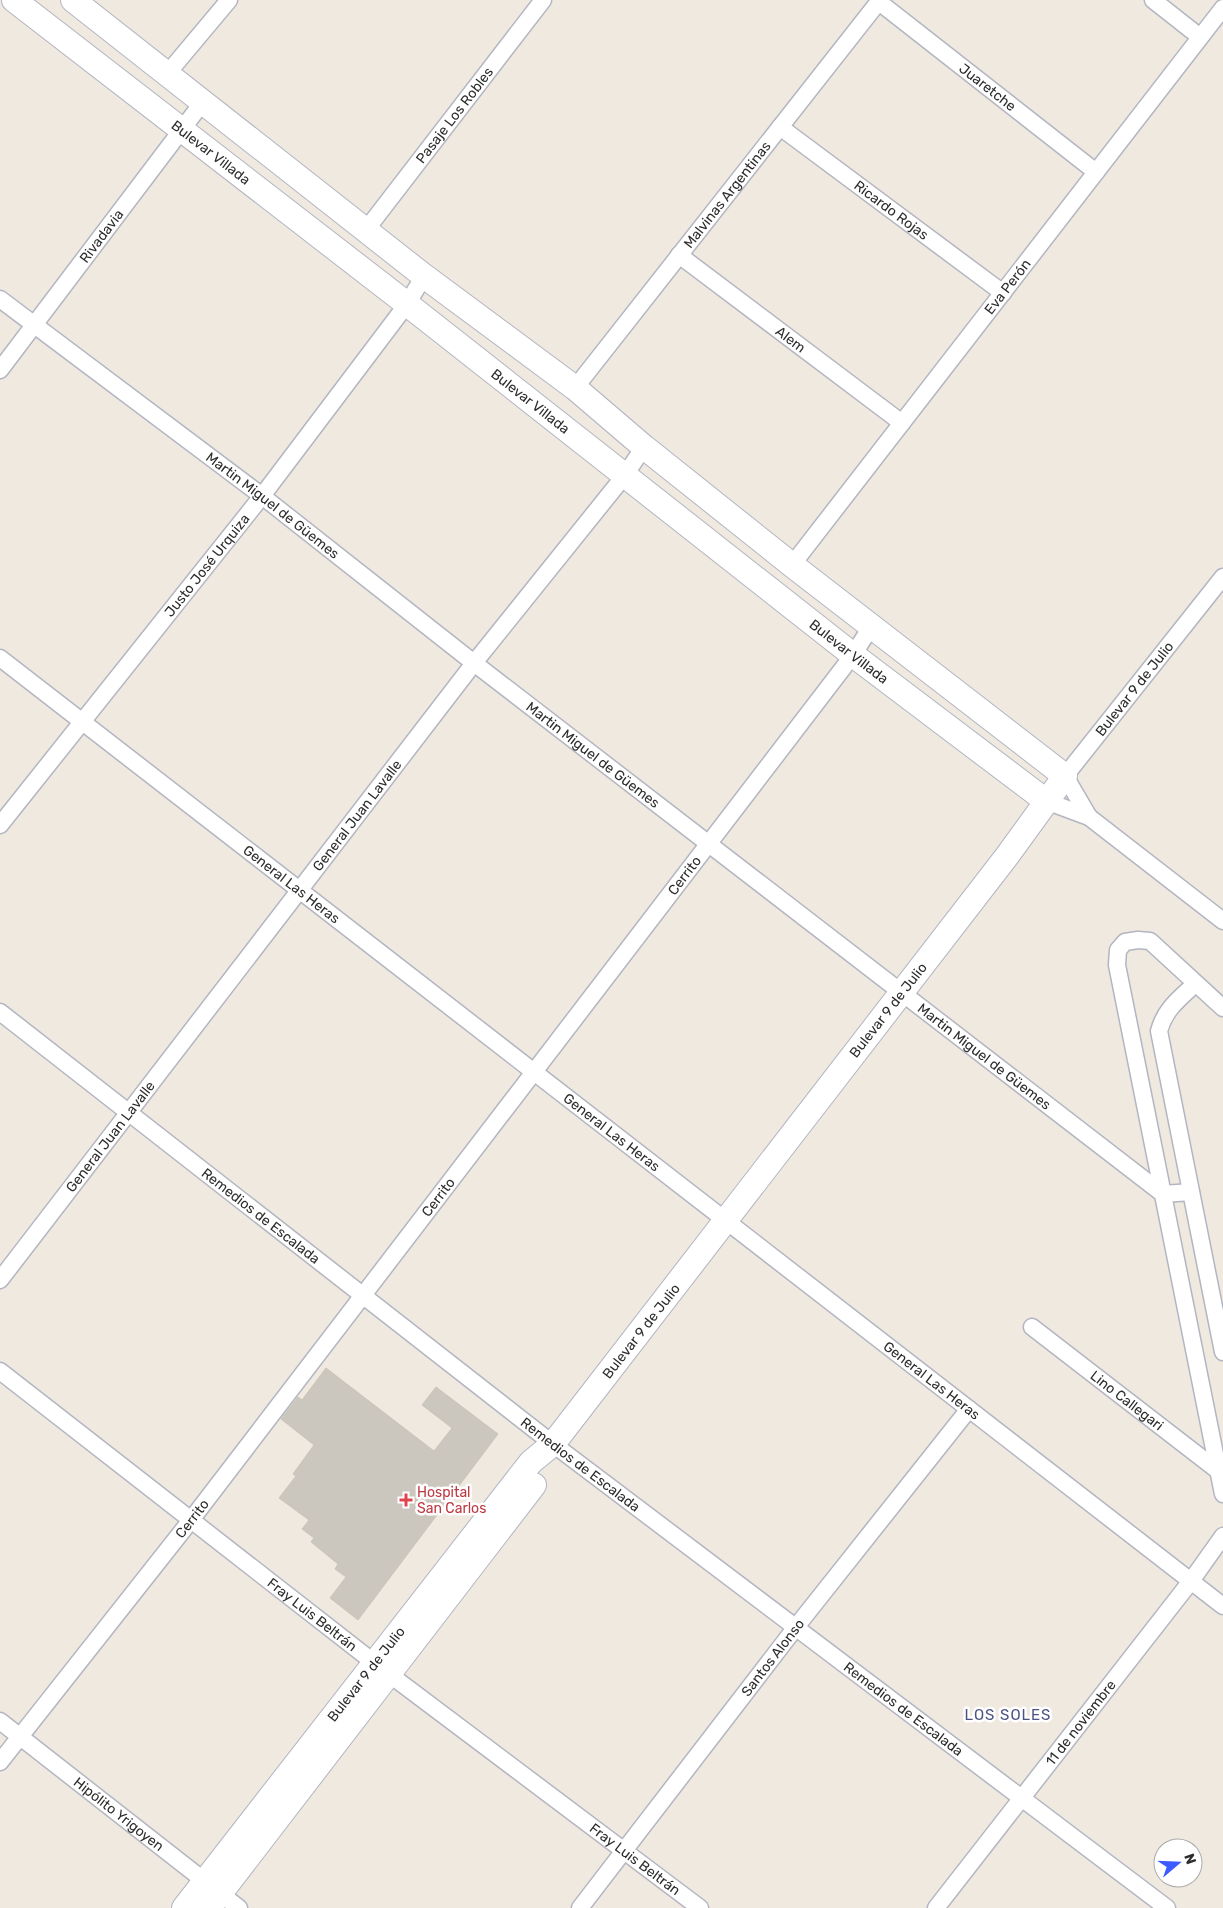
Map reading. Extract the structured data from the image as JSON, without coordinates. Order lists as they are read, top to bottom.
{
  "streets": {
    "main road": ["Bulevar Villada", "Bulevar 9 de Julio"],
    "street": [
      "Juaretche",
      "Pasaje Los Robles",
      "Malvinas Argentinas",
      "Ricardo Rojas",
      "Rivadavia",
      "Eva Perón",
      "Alem",
      "Martin Miguel de Güemes",
      "Justo José Urquiza",
      "General Juan Lavalle",
      "Cerrito",
      "General Las Heras",
      "Remedios de Escalada",
      "Lino Callegari",
      "Fray Luis Beltrán",
      "Santos Alonso",
      "11 de noviembre",
      "Hipólito Yrigoyen"
    ]
  },
  "crossings": [
    ["Juaretche", "Malvinas Argentinas"],
    ["Juaretche", "Eva Perón"],
    ["Bulevar Villada", "Rivadavia"],
    ["Bulevar Villada", "Justo José Urquiza"],
    ["Bulevar Villada", "Bulevar 9 de Julio"],
    ["Bulevar Villada", "General Juan Lavalle"],
    ["Bulevar Villada", "Cerrito"],
    ["Malvinas Argentinas", "Ricardo Rojas"],
    ["Malvinas Argentinas", "Alem"],
    ["Ricardo Rojas", "Eva Perón"],
    ["Rivadavia", "Martin Miguel de Güemes"],
    ["Eva Perón", "Alem"],
    ["Martin Miguel de Güemes", "Justo José Urquiza"],
    ["Martin Miguel de Güemes", "Bulevar 9 de Julio"],
    ["Martin Miguel de Güemes", "General Juan Lavalle"],
    ["Martin Miguel de Güemes", "Cerrito"],
    ["Justo José Urquiza", "General Las Heras"],
    ["Bulevar 9 de Julio", "General Las Heras"],
    ["Bulevar 9 de Julio", "Remedios de Escalada"],
    ["Bulevar 9 de Julio", "Fray Luis Beltrán"],
    ["Bulevar 9 de Julio", "Hipólito Yrigoyen"],
    ["General Juan Lavalle", "General Las Heras"],
    ["General Juan Lavalle", "Remedios de Escalada"],
    ["Cerrito", "General Las Heras"],
    ["Cerrito", "Remedios de Escalada"],
    ["Cerrito", "Fray Luis Beltrán"],
    ["Cerrito", "Hipólito Yrigoyen"],
    ["General Las Heras", "Santos Alonso"],
    ["General Las Heras", "11 de noviembre"],
    ["Remedios de Escalada", "Santos Alonso"],
    ["Remedios de Escalada", "11 de noviembre"],
    ["Fray Luis Beltrán", "Santos Alonso"]
  ],
  "districts": ["LOS SOLES"],
  "places": {
    "health": ["Hospital San Carlos"]
  },
  "north": "right"
}
